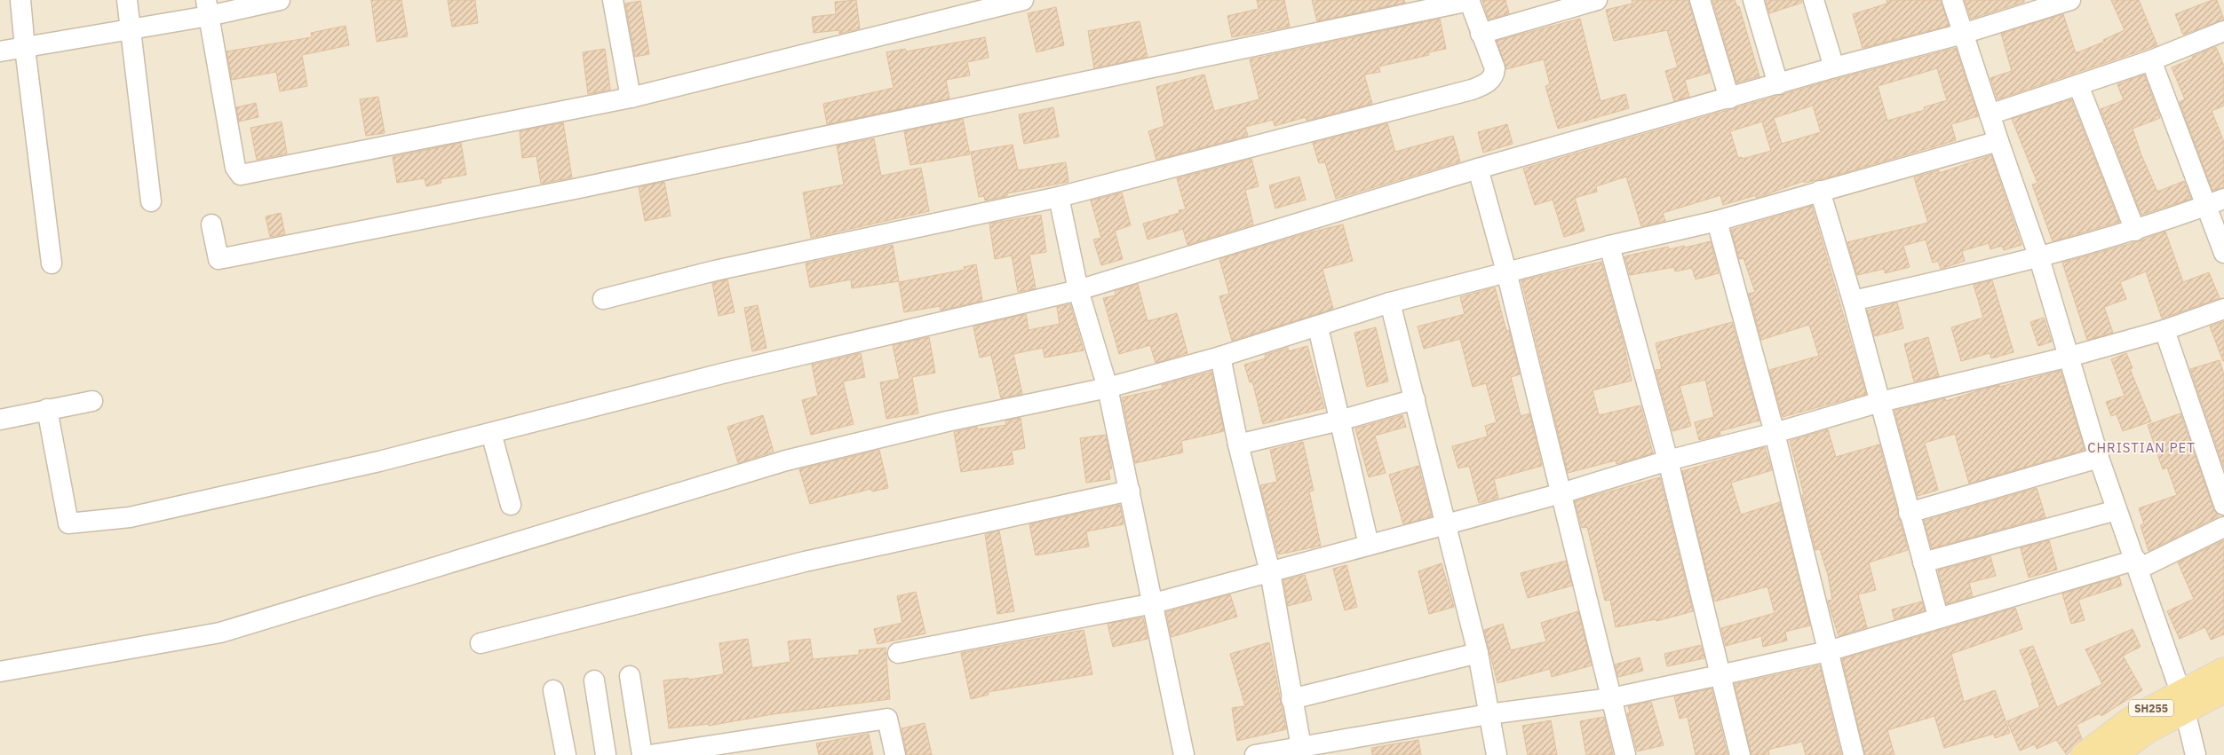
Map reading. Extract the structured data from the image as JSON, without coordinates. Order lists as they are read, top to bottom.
{
  "streets": {
    "main road": ["SH255"]
  },
  "districts": ["CHRISTIAN PET"]
}
